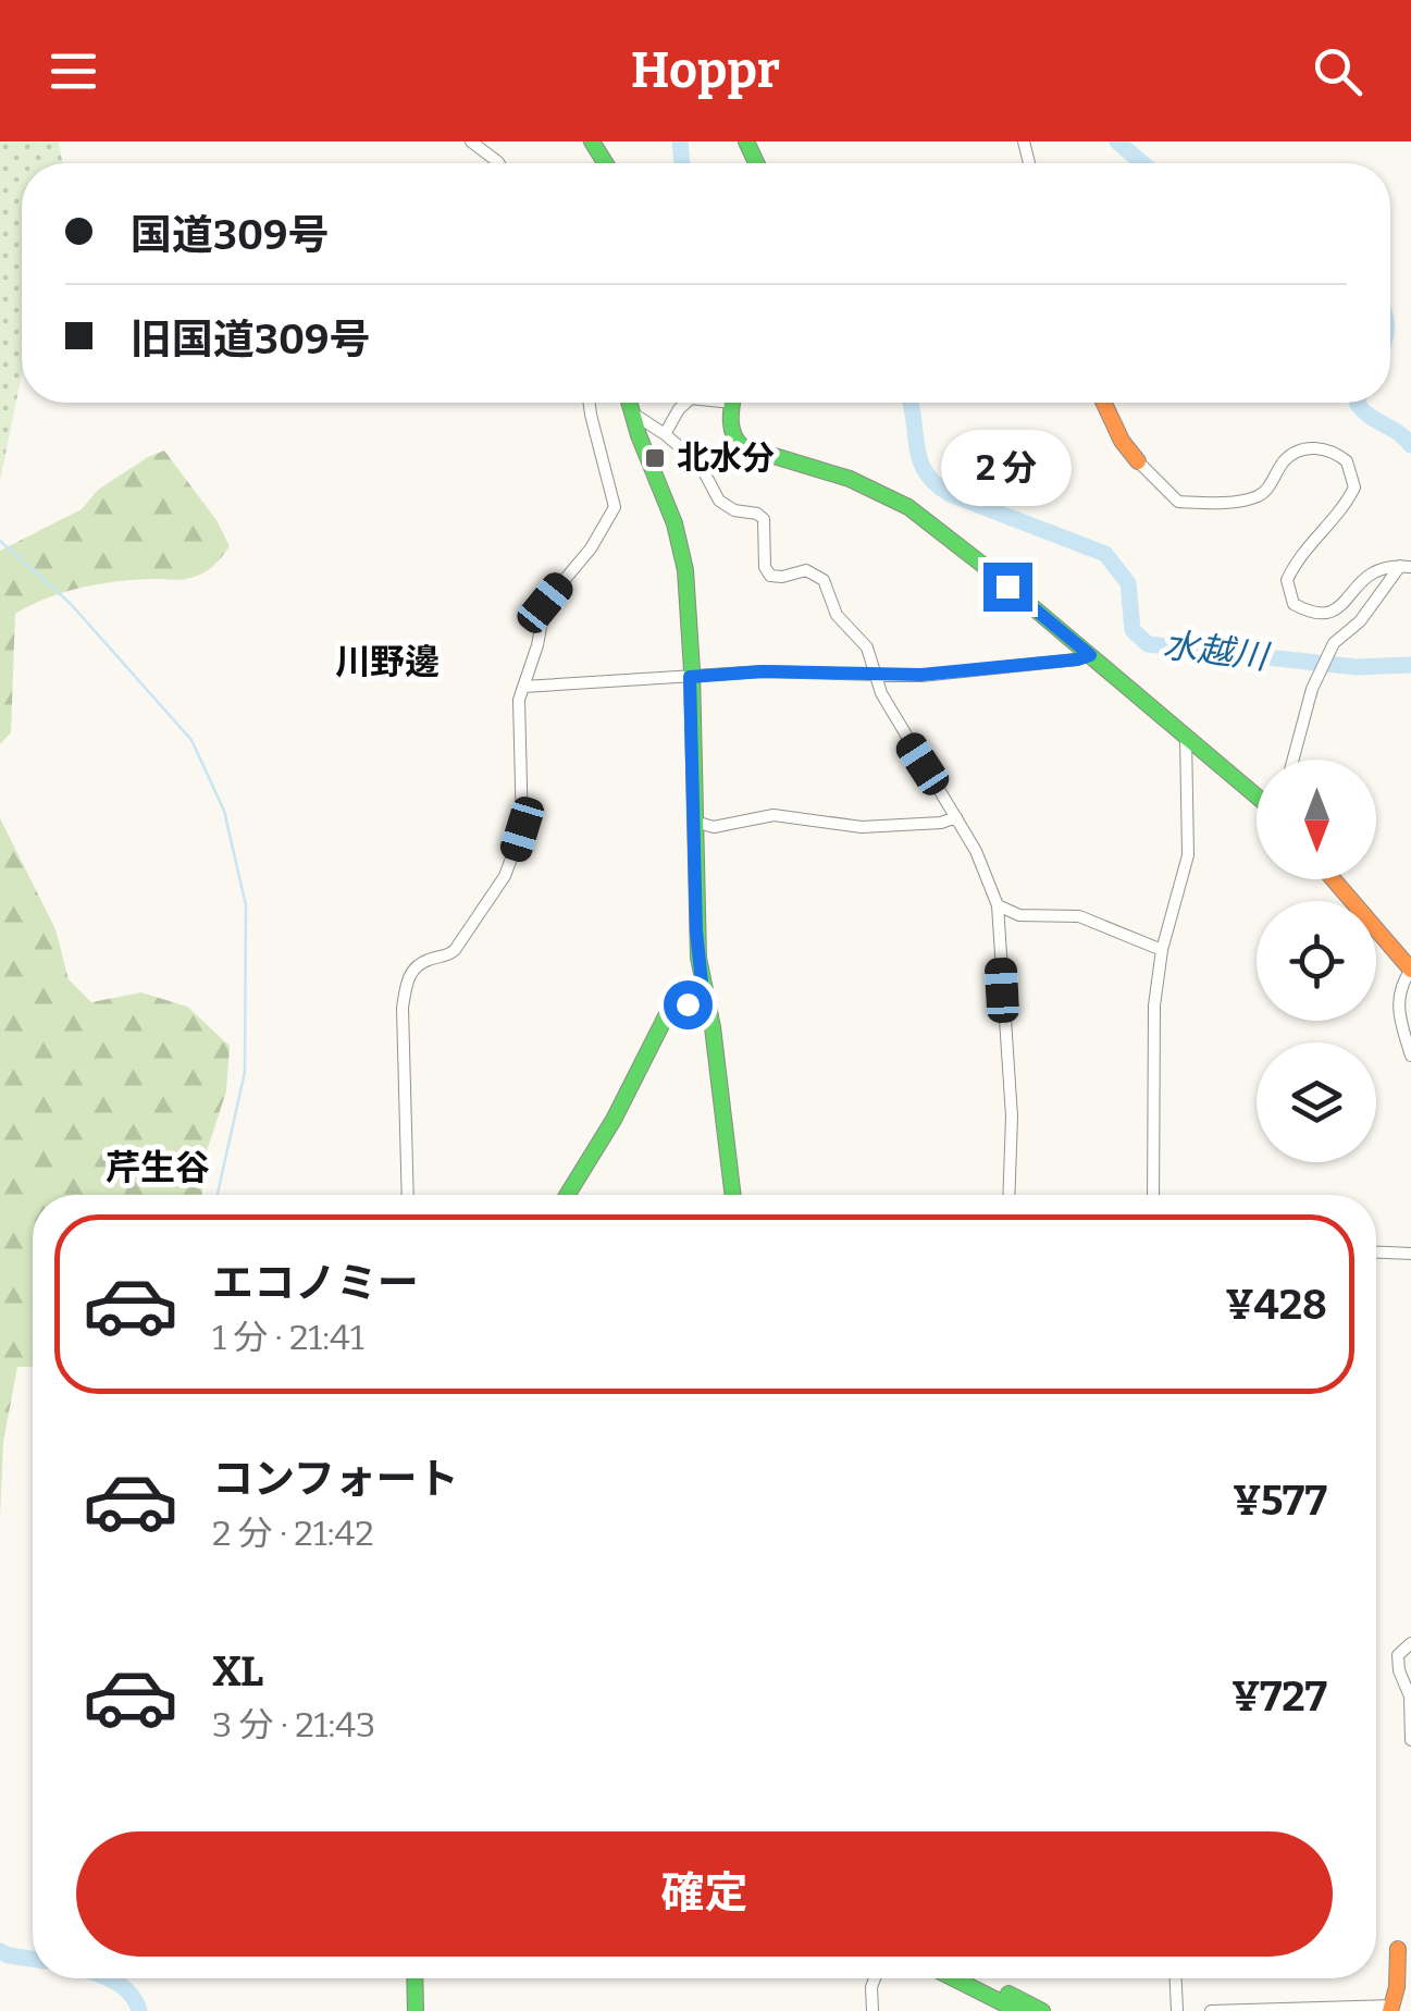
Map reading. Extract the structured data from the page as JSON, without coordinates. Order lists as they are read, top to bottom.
{
  "districts": ["川野邊", "芹生谷"],
  "water": ["水越川"],
  "places": {
    "transit": ["北水分"]
  },
  "north": "bottom",
  "page": {
    "header": "Hoppr",
    "banner": ["国道309号", "旧国道309号"],
    "bubble": "2 分",
    "list": [
      {
        "name": "エコノミー",
        "note": "1 分 · 21:41",
        "value": "¥428"
      },
      {
        "name": "コンフォート",
        "note": "2 分 · 21:42",
        "value": "¥577"
      },
      {
        "name": "XL",
        "note": "3 分 · 21:43",
        "value": "¥727"
      }
    ],
    "buttons": "確定"
  }
}
